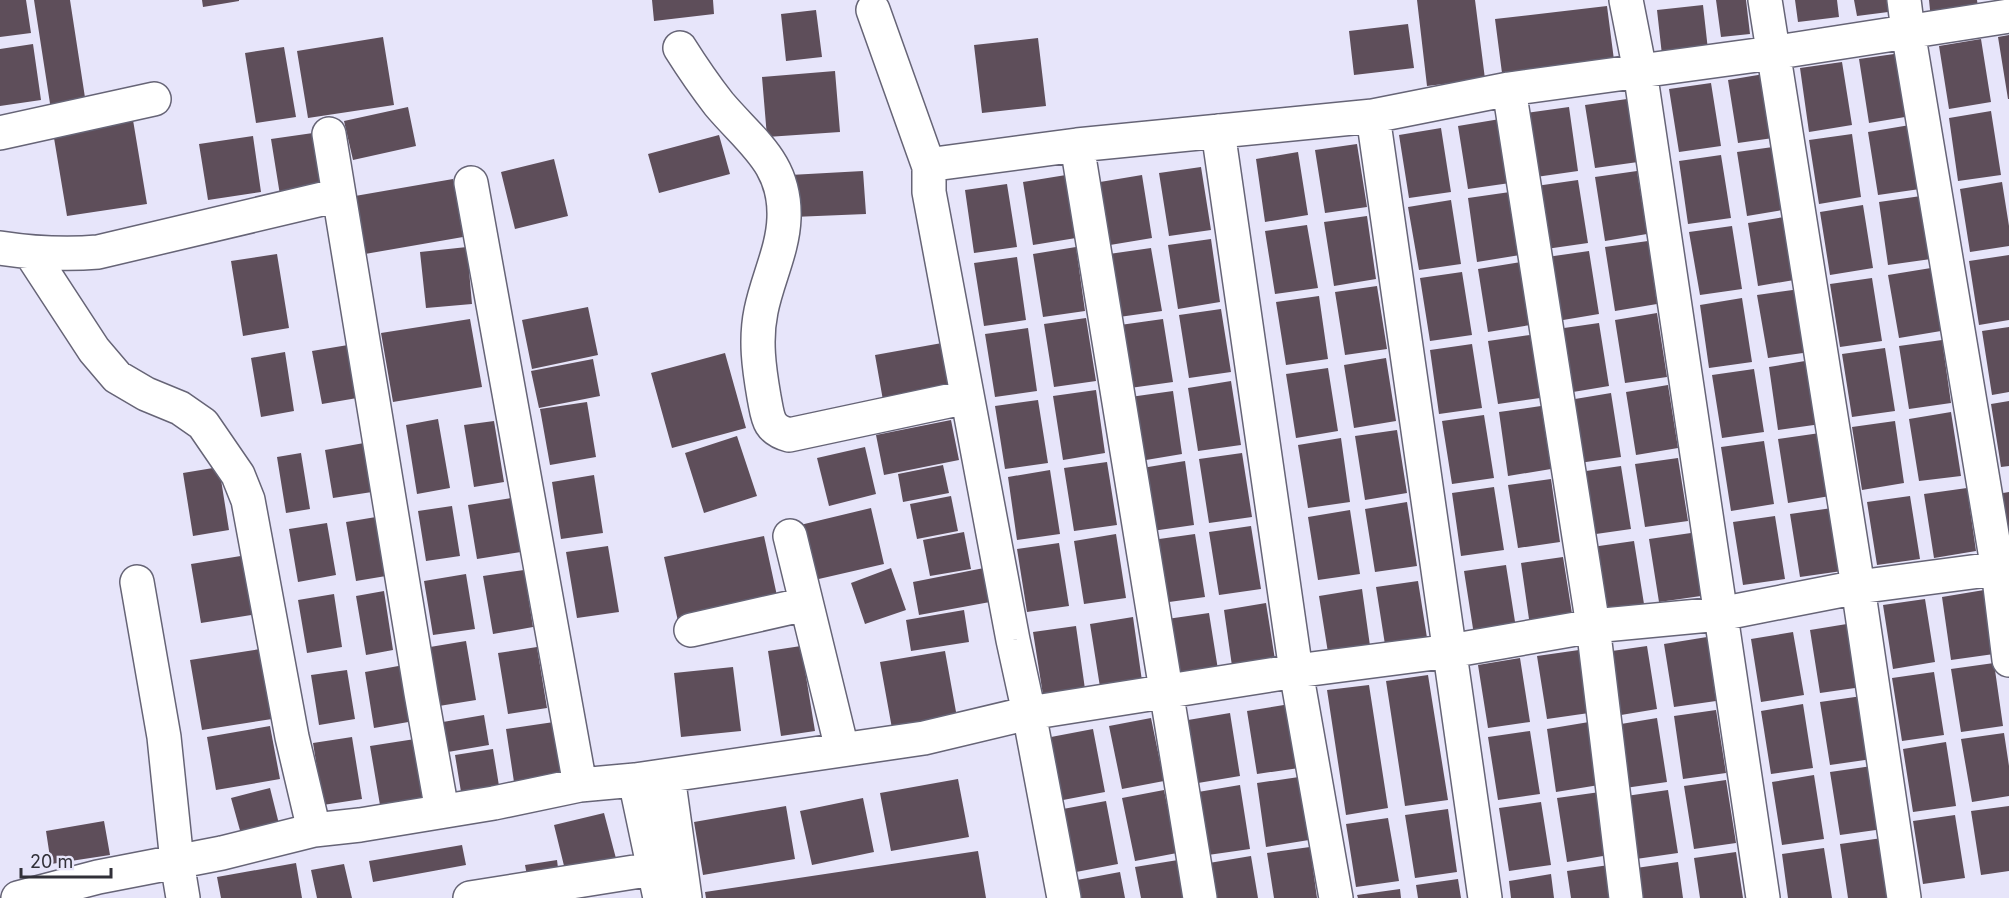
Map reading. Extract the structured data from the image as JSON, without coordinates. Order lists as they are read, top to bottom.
{
  "scale_bar": "20 m"
}
